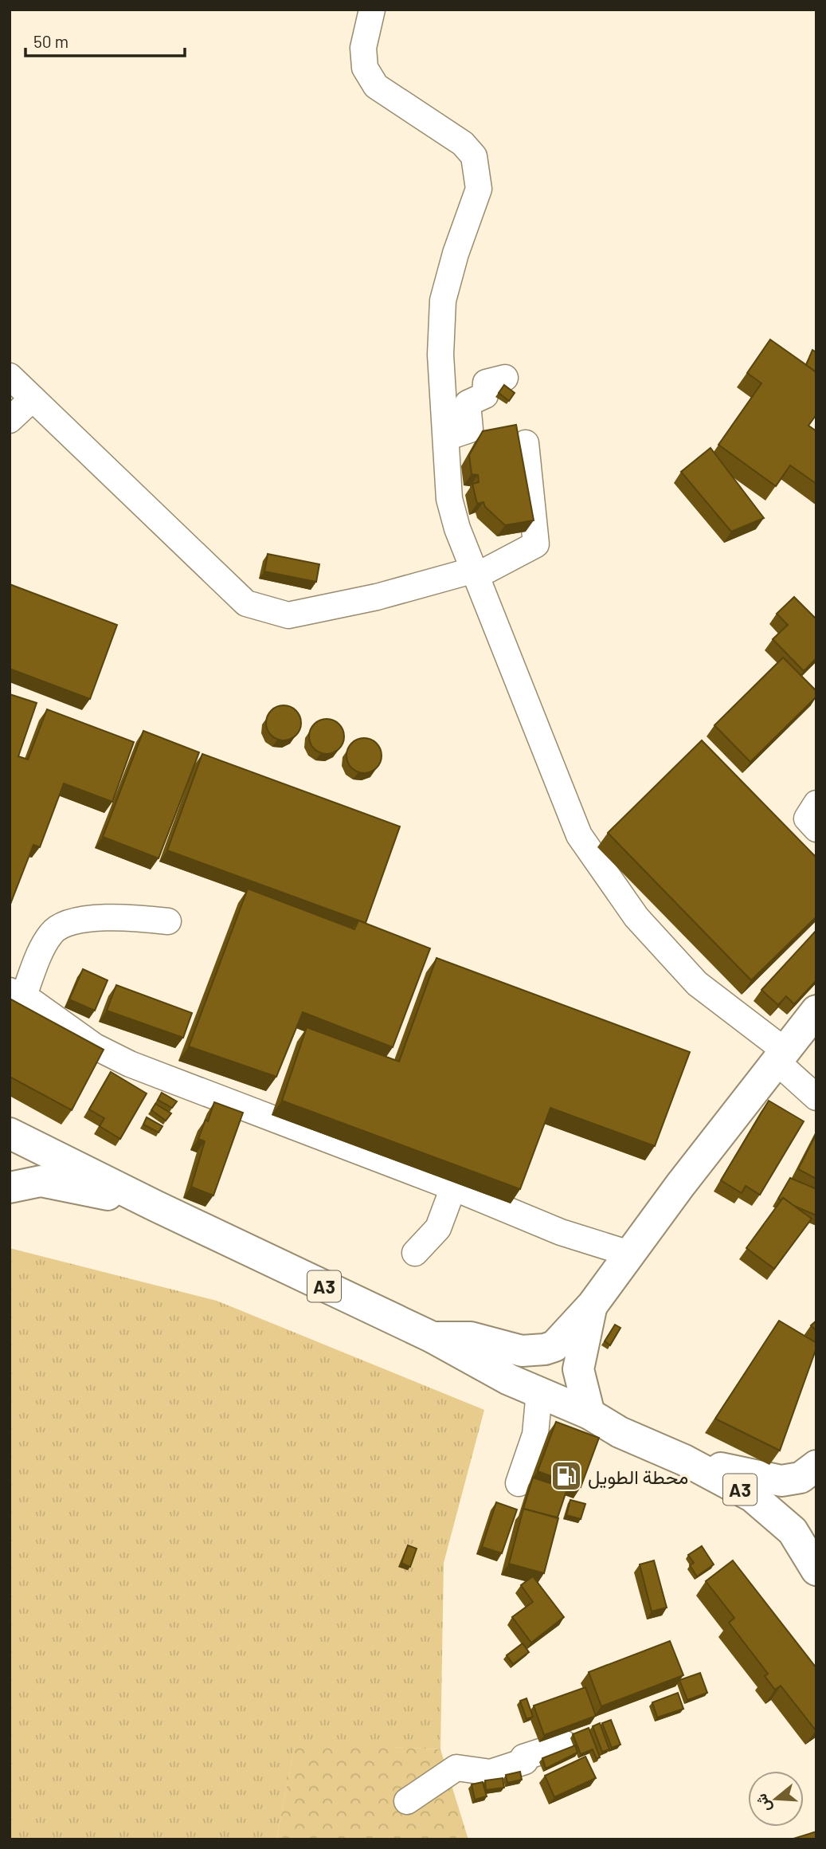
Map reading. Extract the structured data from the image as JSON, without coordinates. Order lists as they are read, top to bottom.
{
  "streets": {
    "main road": ["A3"]
  },
  "places": {
    "fuel station": ["محطة الطويل"]
  },
  "scale_bar": "50 m",
  "north": "left"
}
